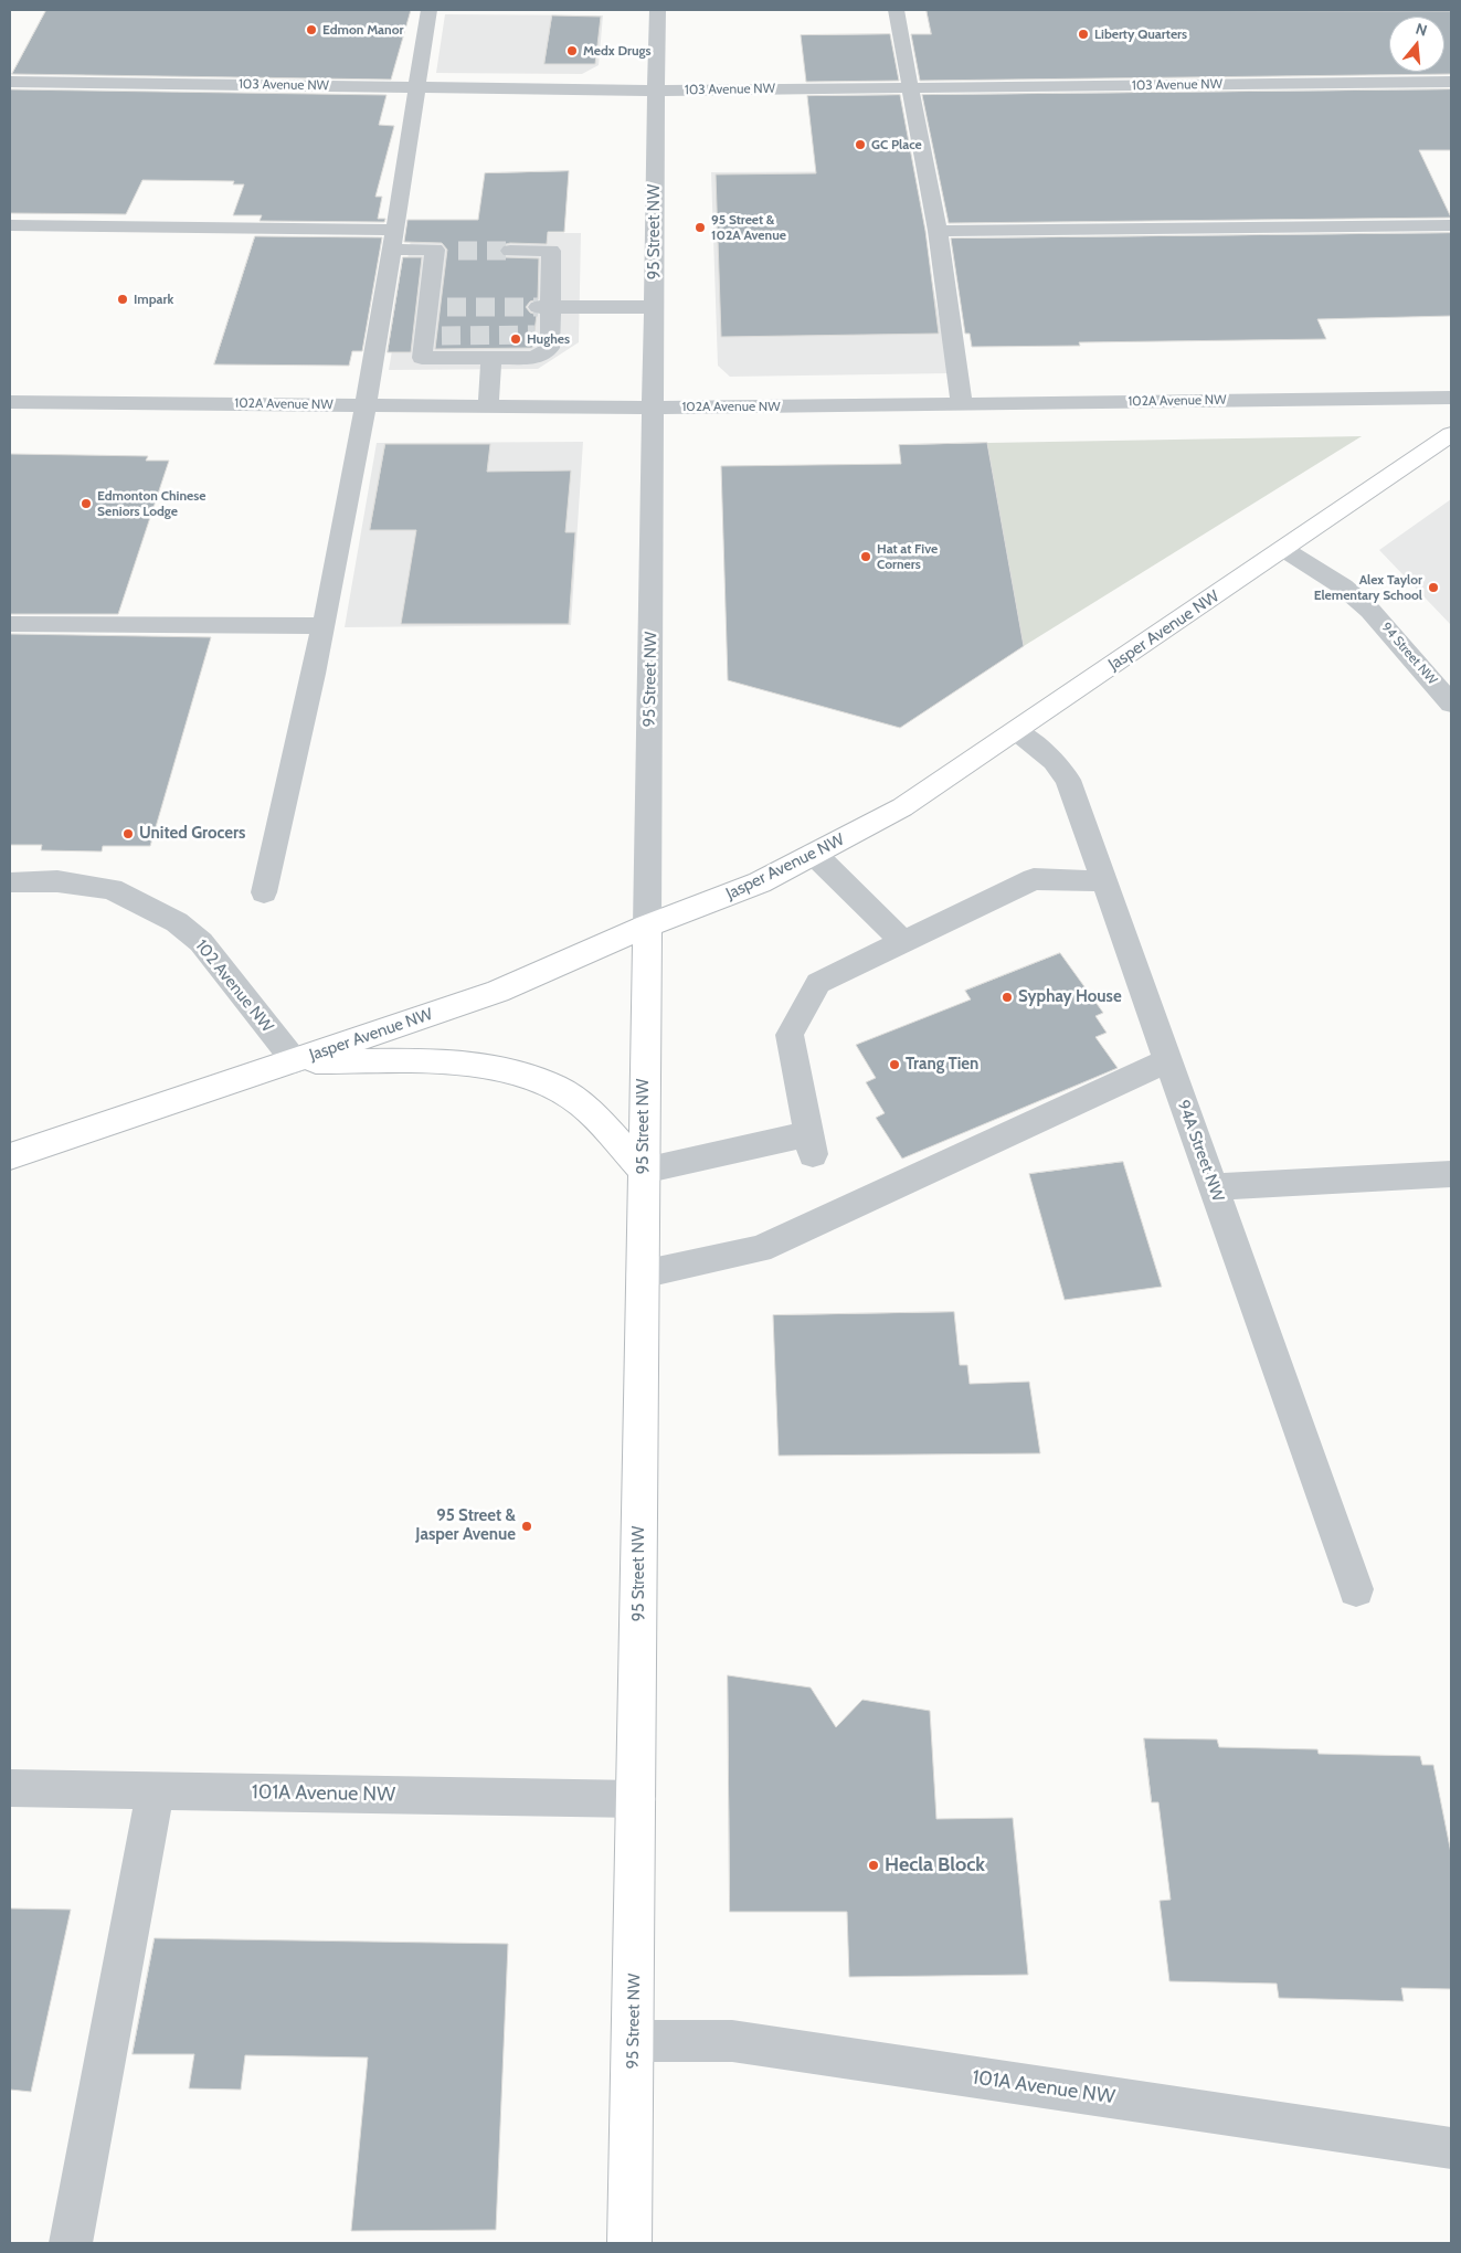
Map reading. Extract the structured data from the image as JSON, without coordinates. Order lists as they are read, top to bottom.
{
  "streets": {
    "main road": ["95 Street NW", "Jasper Avenue NW"],
    "street": [
      "103 Avenue NW",
      "102A Avenue NW",
      "94 Street NW",
      "102 Avenue NW",
      "94A Street NW",
      "101A Avenue NW"
    ]
  },
  "crossings": [
    ["103 Avenue NW", "95 Street NW"],
    ["95 Street NW", "102A Avenue NW"],
    ["95 Street NW", "Jasper Avenue NW"],
    ["95 Street NW", "101A Avenue NW"],
    ["Jasper Avenue NW", "94 Street NW"],
    ["Jasper Avenue NW", "102 Avenue NW"],
    ["Jasper Avenue NW", "94A Street NW"]
  ],
  "places": [
    "Edmon Manor",
    "Liberty Quarters",
    "Medx Drugs",
    "GC Place",
    "95 Street & 102A Avenue",
    "Impark",
    "Hughes",
    "Edmonton Chinese Seniors Lodge",
    "Hat at Five Corners",
    "Alex Taylor Elementary School",
    "United Grocers",
    "Syphay House",
    "Trang Tien",
    "95 Street & Jasper Avenue",
    "Hecla Block"
  ],
  "north": "top"
}
